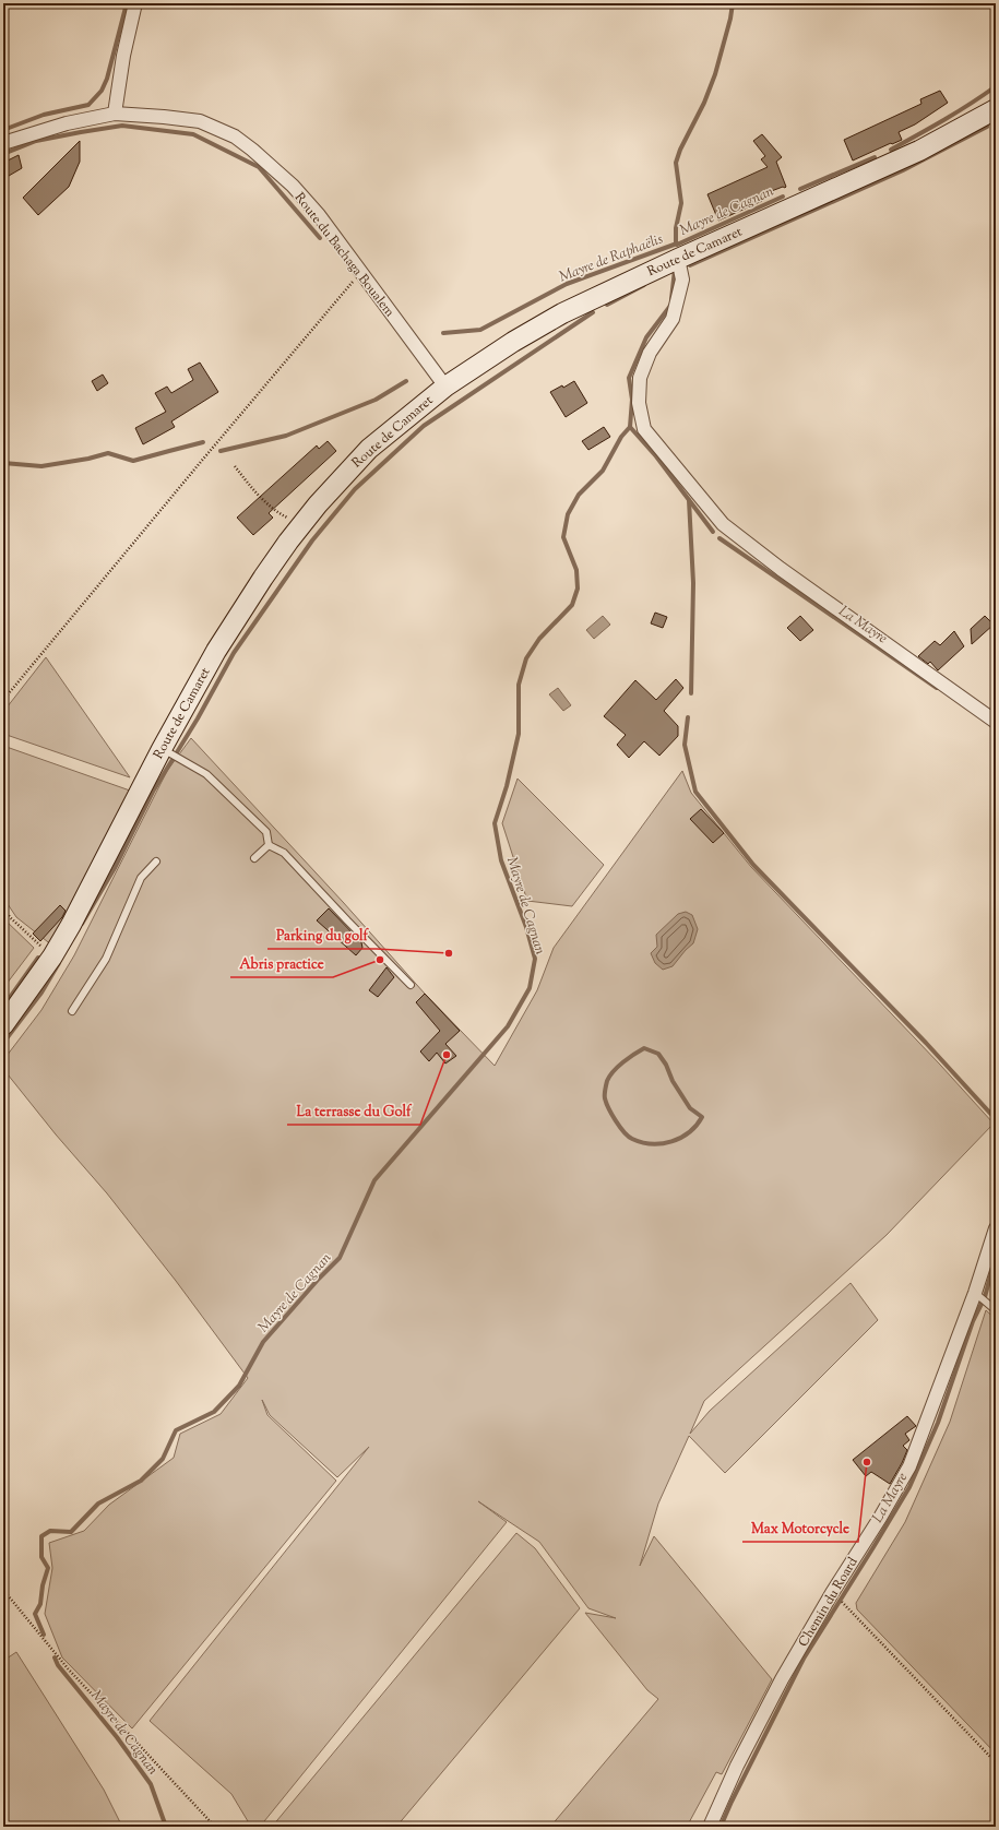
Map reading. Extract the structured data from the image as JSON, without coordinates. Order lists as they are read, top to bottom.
{
  "streets": {
    "main road": ["Route de Camaret"],
    "street": ["Route du Bachaga Boualem", "Chemin du Roard"]
  },
  "crossings": [
    ["Route de Camaret", "Route du Bachaga Boualem"]
  ],
  "water": ["Mayre de Cagnan", "Mayre de Raphaëlis", "La Mayre"],
  "places": [
    "Parking du golf",
    "Abris practice",
    "La terrasse du Golf",
    "Max Motorcycle"
  ]
}
